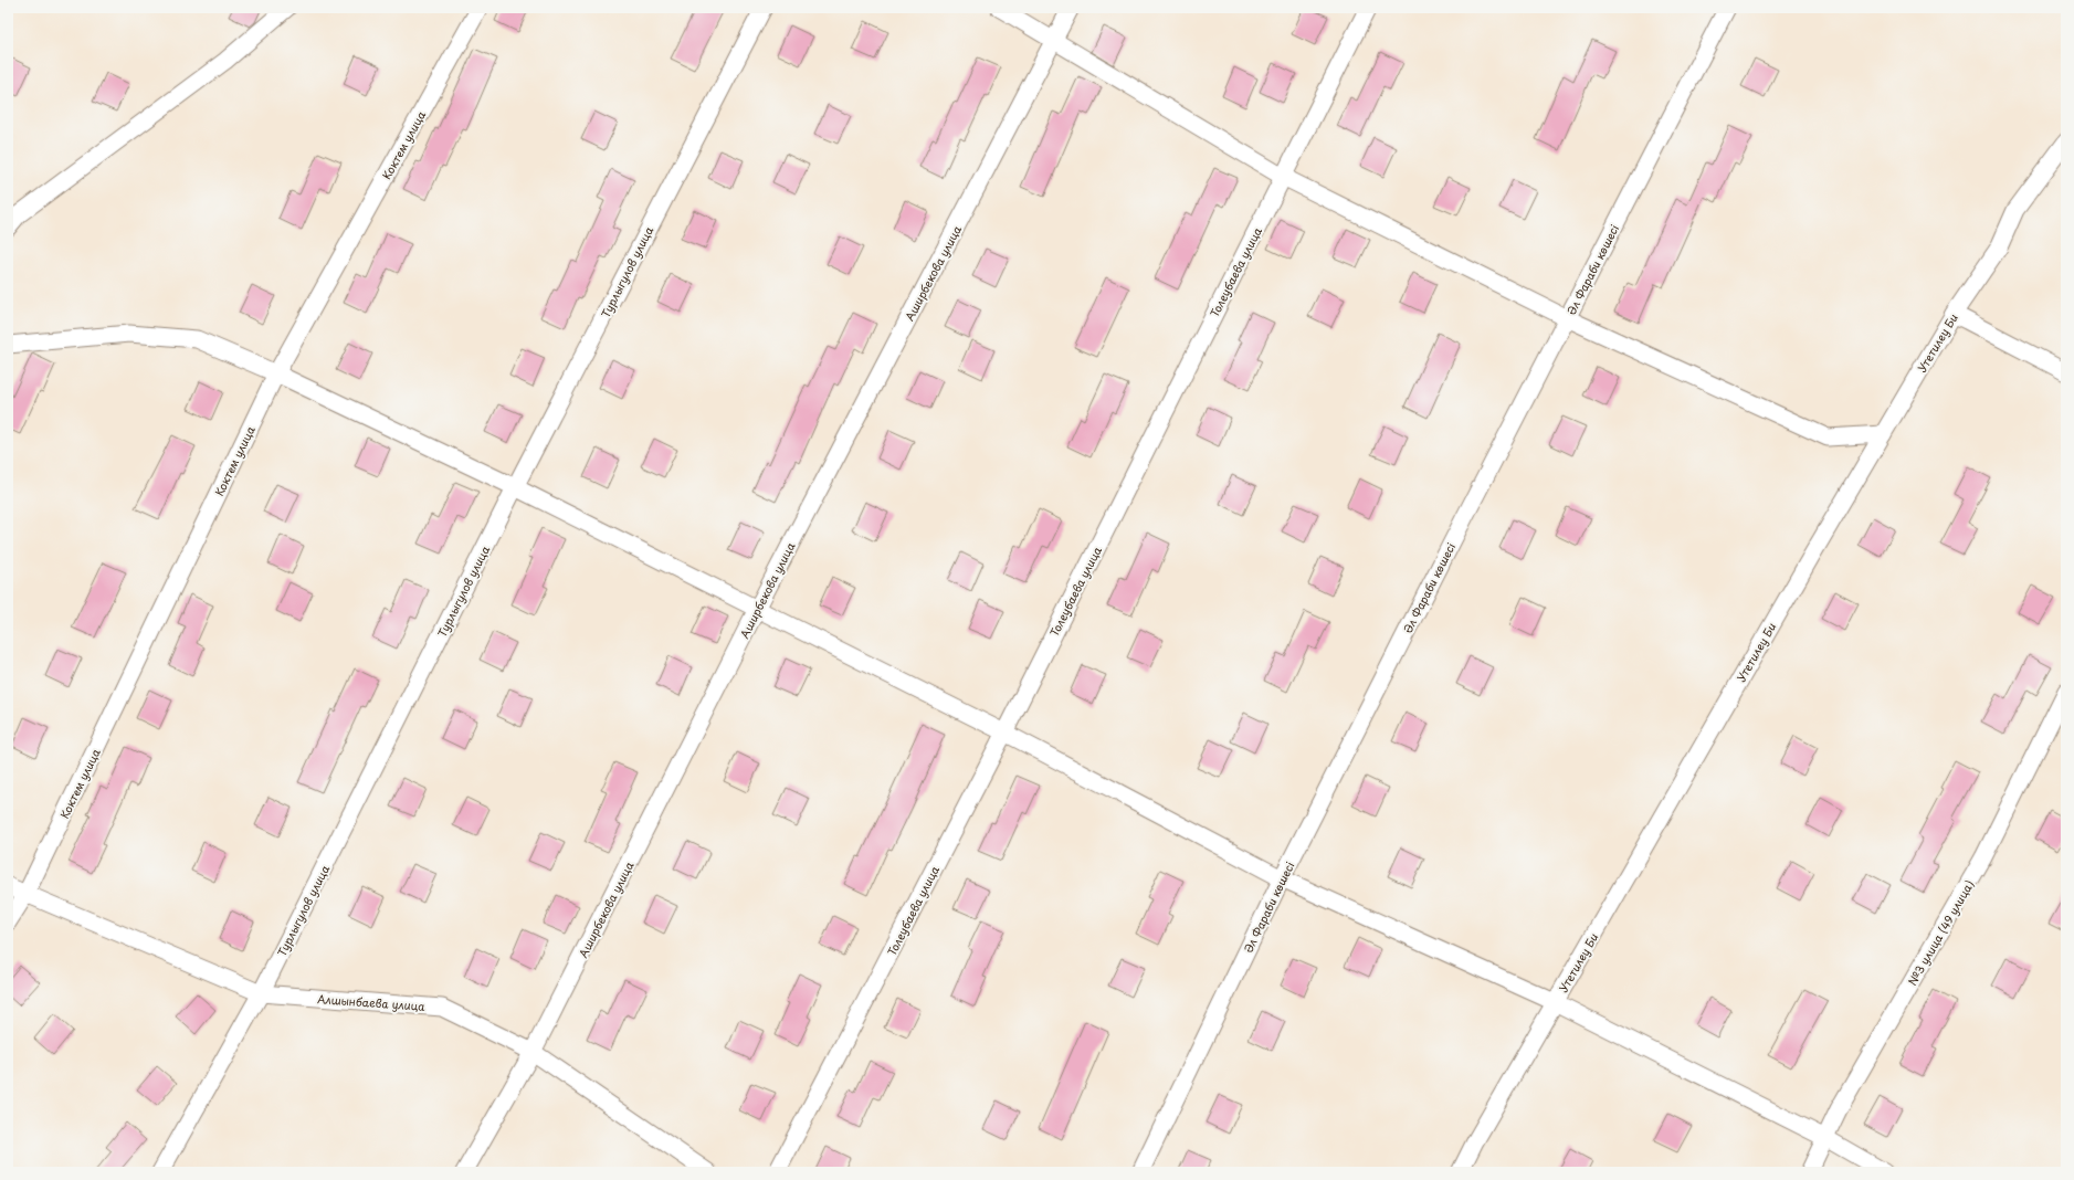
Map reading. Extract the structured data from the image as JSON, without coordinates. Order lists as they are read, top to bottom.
{
  "streets": {
    "street": [
      "Коктем улица",
      "Әл Фараби көшесі",
      "Турлыгулов улица",
      "Толеубаева улица",
      "Аширбекова улица",
      "Утетилеу Би",
      "№3 улица (49 улица)",
      "Алшынбаева улица"
    ]
  },
  "crossings": [
    ["Коктем улица", "Алшынбаева улица"],
    ["Турлыгулов улица", "Алшынбаева улица"],
    ["Аширбекова улица", "Алшынбаева улица"]
  ]
}
